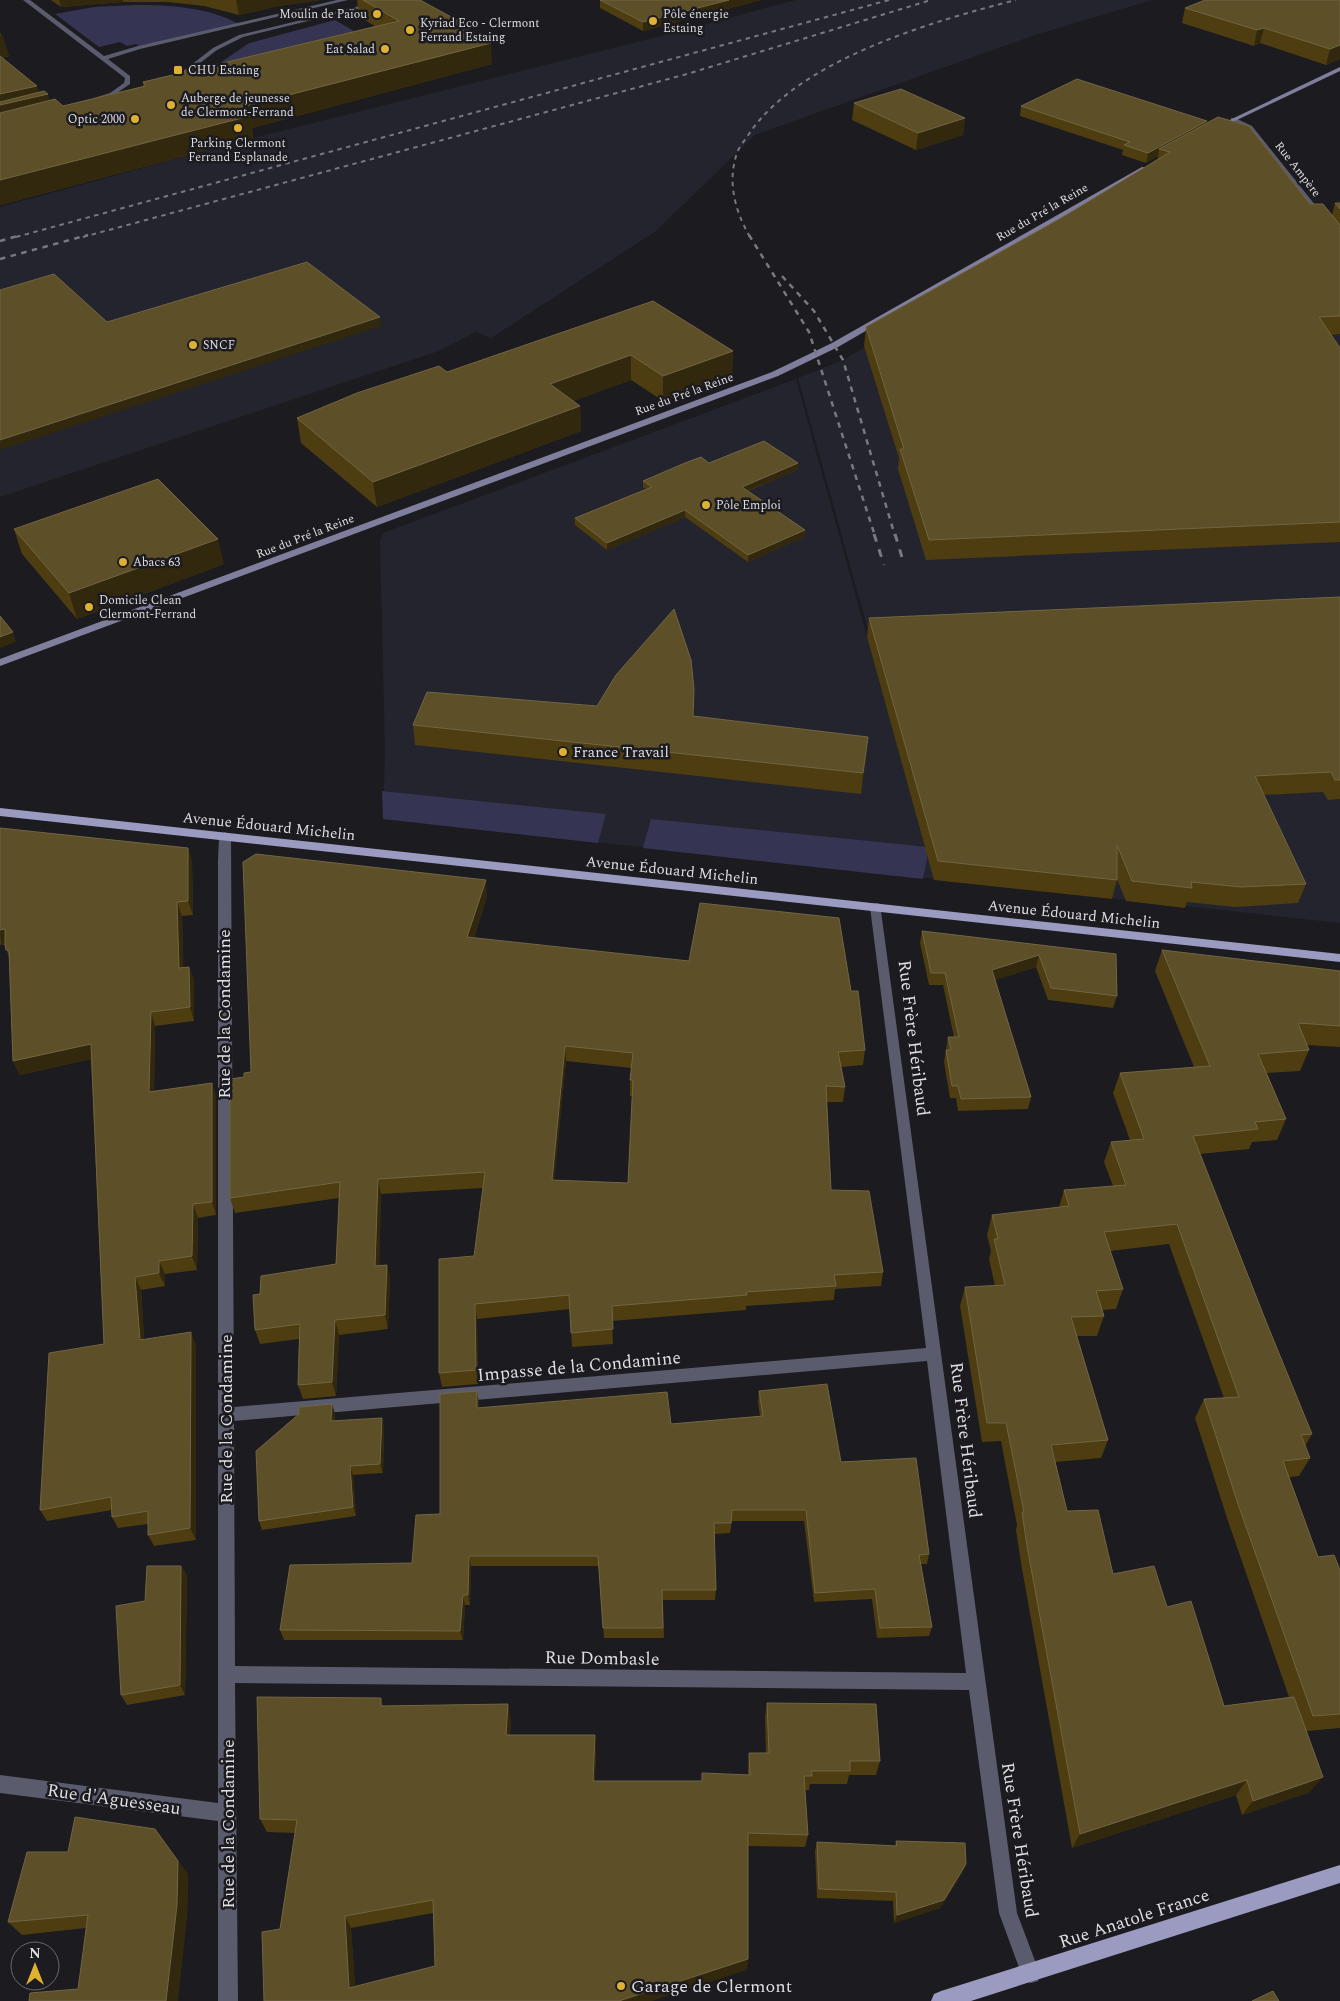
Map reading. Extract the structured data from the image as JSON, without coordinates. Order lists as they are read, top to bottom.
{
  "streets": {
    "main road": ["Rue du Pré la Reine", "Avenue Édouard Michelin", "Rue Anatole France"],
    "street": [
      "Rue Ampère",
      "Rue de la Condamine",
      "Rue Frère Héribaud",
      "Impasse de la Condamine",
      "Rue Dombasle",
      "Rue d'Aguesseau"
    ]
  },
  "crossings": [
    ["Avenue Édouard Michelin", "Rue de la Condamine"],
    ["Avenue Édouard Michelin", "Rue Frère Héribaud"],
    ["Rue de la Condamine", "Impasse de la Condamine"],
    ["Rue de la Condamine", "Rue Dombasle"],
    ["Rue de la Condamine", "Rue d'Aguesseau"],
    ["Rue Frère Héribaud", "Impasse de la Condamine"],
    ["Rue Frère Héribaud", "Rue Dombasle"],
    ["Rue Frère Héribaud", "Rue Anatole France"]
  ],
  "places": {
    "other": [
      "Moulin de Païou",
      "Pôle énergie Estaing",
      "Kyriad Eco - Clermont Ferrand Estaing",
      "Eat Salad",
      "Auberge de jeunesse de Clermont-Ferrand",
      "Optic 2000",
      "Parking Clermont Ferrand Esplanade",
      "SNCF",
      "Pôle Emploi",
      "Abacs 63",
      "Domicile Clean Clermont-Ferrand",
      "France Travail",
      "Garage de Clermont"
    ],
    "transit": ["CHU Estaing"]
  },
  "north": "top"
}
